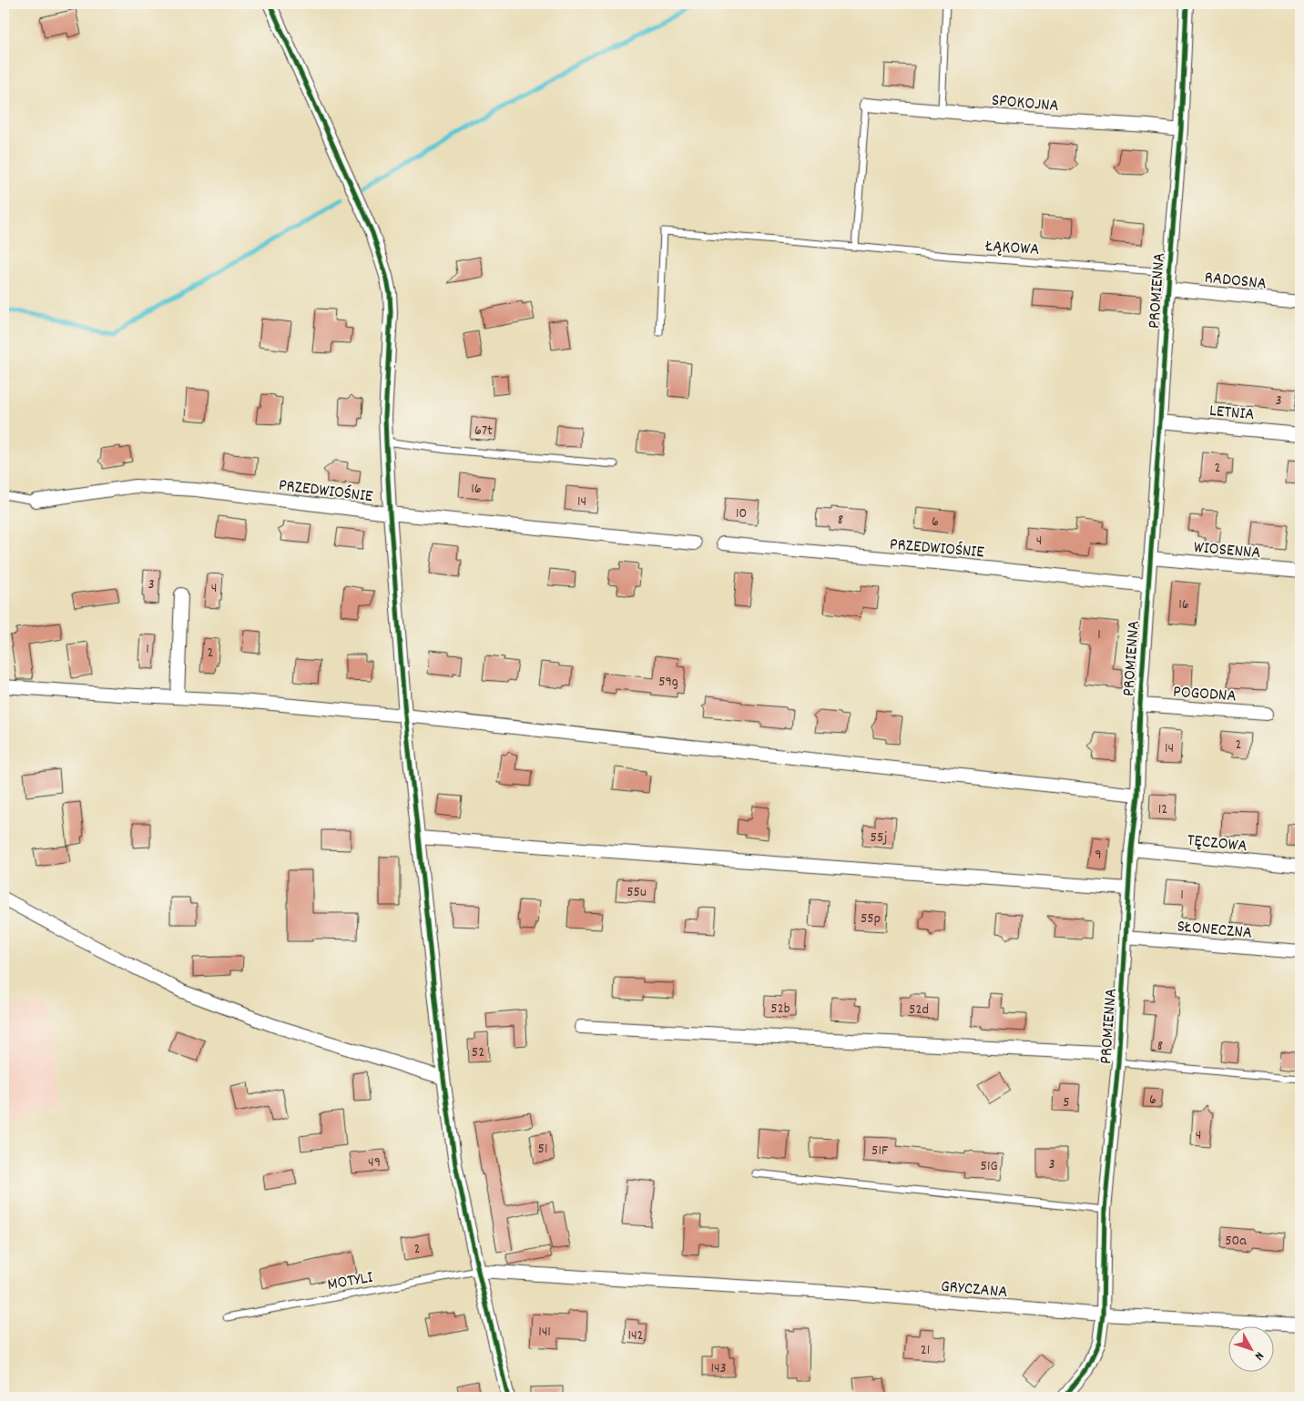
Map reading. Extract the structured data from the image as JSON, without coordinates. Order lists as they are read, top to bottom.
{
  "streets": {
    "street": [
      "SPOKOJNA",
      "RADOSNA",
      "PROMIENNA",
      "LETNIA",
      "PRZEDWIOŚNIE",
      "WIOSENNA",
      "POGODNA",
      "TĘCZOWA",
      "SŁONECZNA",
      "GRYCZANA"
    ],
    "lane": ["ŁĄKOWA", "MOTYLI"]
  },
  "crossings": [
    ["SPOKOJNA", "PROMIENNA"],
    ["ŁĄKOWA", "PROMIENNA"],
    ["RADOSNA", "PROMIENNA"],
    ["PROMIENNA", "LETNIA"],
    ["PROMIENNA", "PRZEDWIOŚNIE"],
    ["PROMIENNA", "WIOSENNA"],
    ["PROMIENNA", "POGODNA"],
    ["PROMIENNA", "TĘCZOWA"],
    ["PROMIENNA", "SŁONECZNA"],
    ["PROMIENNA", "GRYCZANA"],
    ["MOTYLI", "GRYCZANA"]
  ],
  "house_numbers": [
    "3",
    "67t",
    "2",
    "16",
    "14",
    "10",
    "8",
    "6",
    "4",
    "3",
    "4",
    "16",
    "1",
    "1",
    "2",
    "59g",
    "2",
    "14",
    "12",
    "55j",
    "9",
    "55u",
    "1",
    "55p",
    "52b",
    "52d",
    "8",
    "52",
    "6",
    "5",
    "4",
    "51",
    "51F",
    "49",
    "3",
    "51G",
    "50a",
    "2",
    "141",
    "142",
    "21",
    "143"
  ],
  "north": "bottom right"
}
